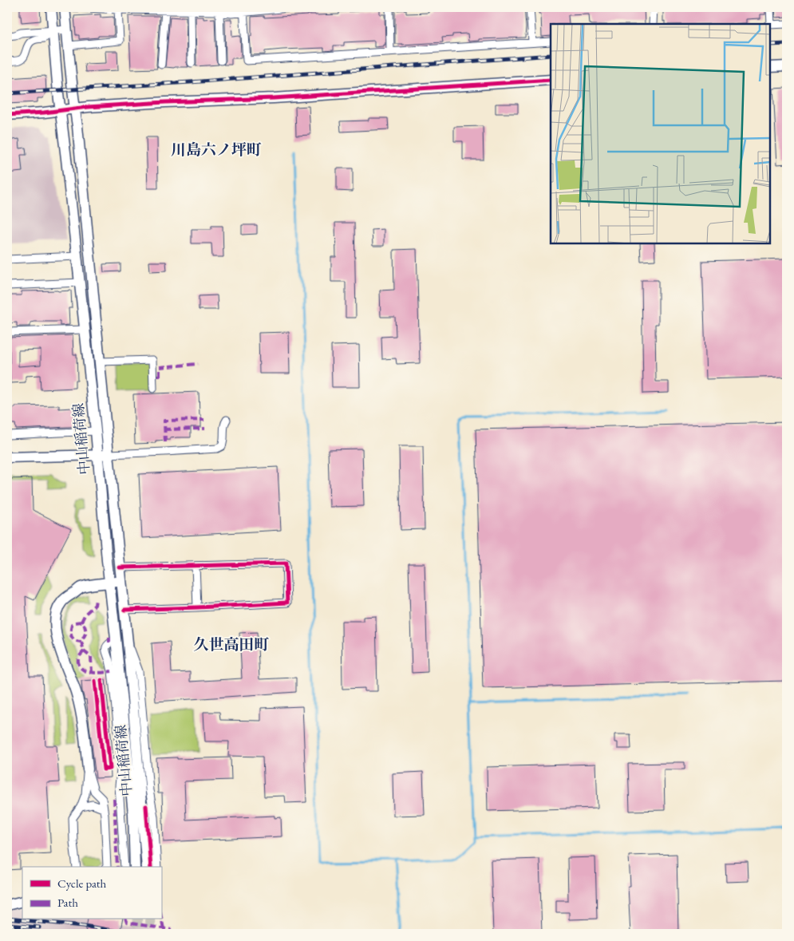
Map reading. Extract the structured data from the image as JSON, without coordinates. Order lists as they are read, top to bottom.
{
  "streets": {
    "main road": ["中山稲荷線"]
  },
  "districts": ["川島六ノ坪町", "久世高田町"],
  "legend": ["Cycle path", "Path"]
}
